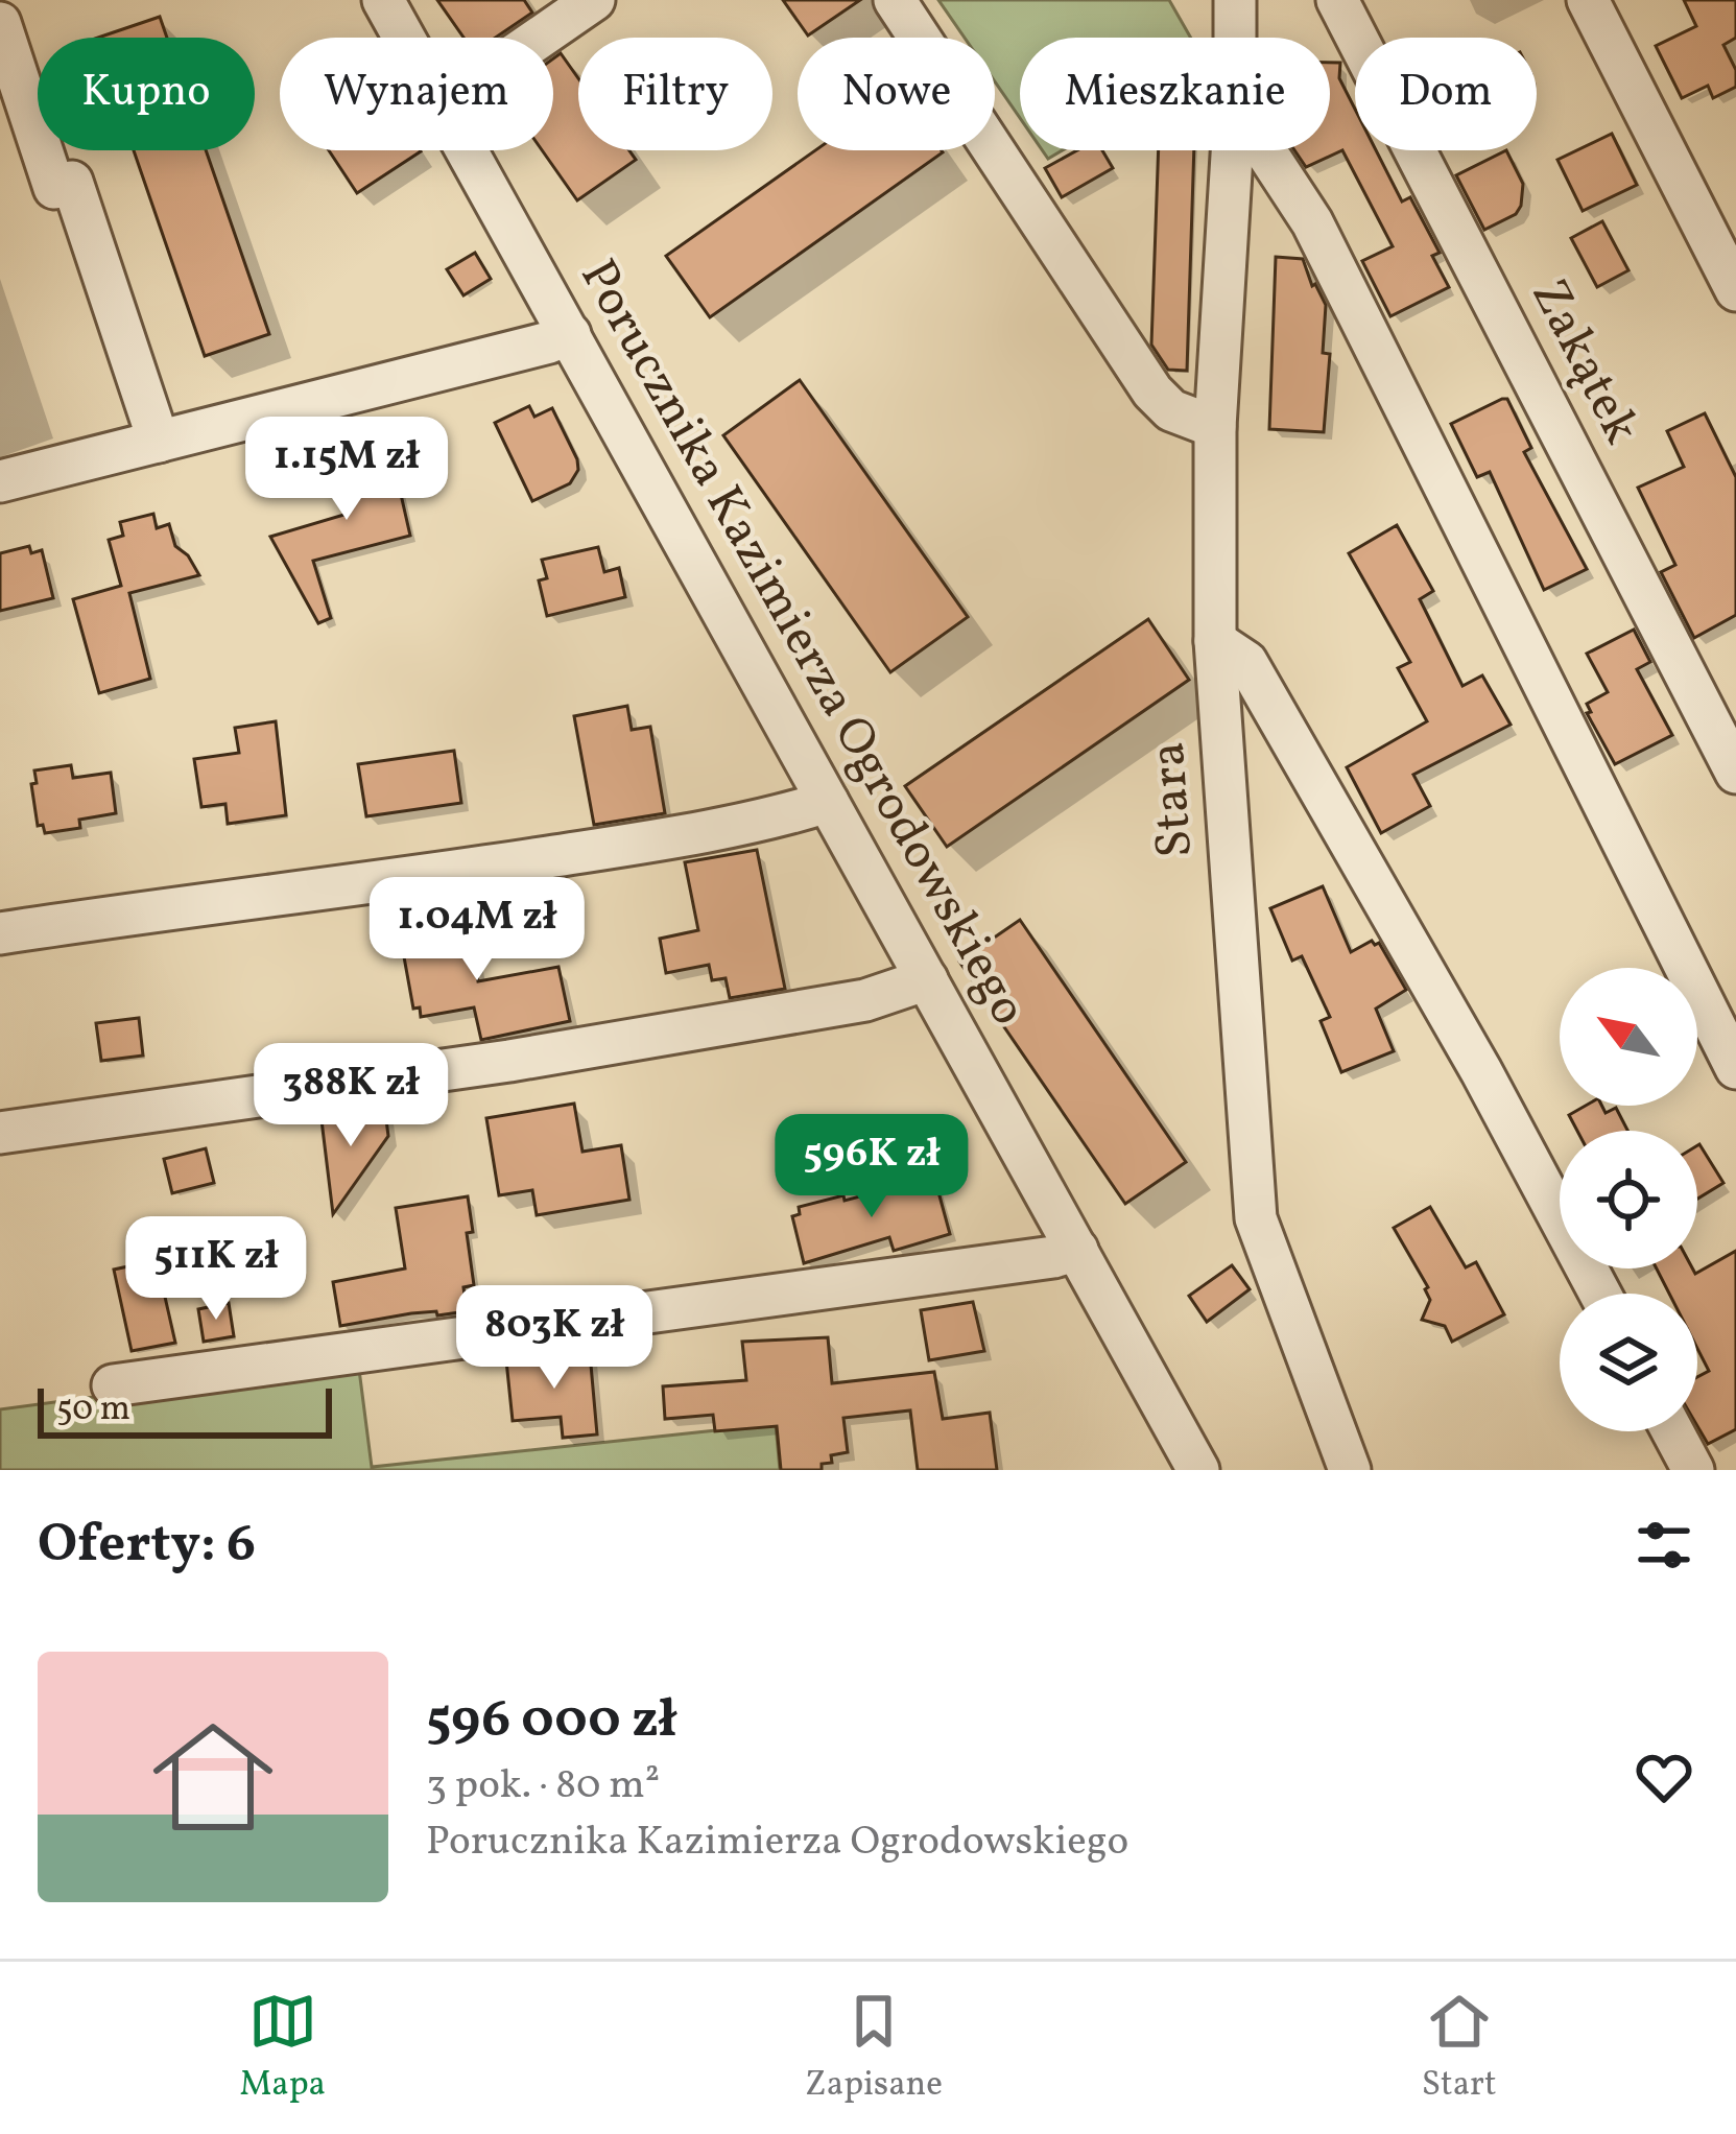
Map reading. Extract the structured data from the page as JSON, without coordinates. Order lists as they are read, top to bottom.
{
  "streets": {
    "street": ["Zakątek", "Porucznika Kazimierza Ogrodowskiego", "Stara"]
  },
  "scale_bar": "50 m",
  "north": "top left",
  "page": {
    "chip": [
      "Kupno",
      "Wynajem",
      "Filtry",
      "Nowe",
      "Mieszkanie",
      "Dom"
    ],
    "price": [
      "1.15M zł",
      "1.04M zł",
      "388K zł",
      "596K zł",
      "511K zł",
      "803K zł"
    ],
    "scale": "50 m",
    "heading": "Oferty: 6",
    "list": [
      {
        "name": "596 000 zł",
        "note": "3 pok. · 80 m² · Porucznika Kazimierza Ogrodowskiego"
      }
    ],
    "tabs": ["Mapa", "Zapisane", "Start"]
  }
}
